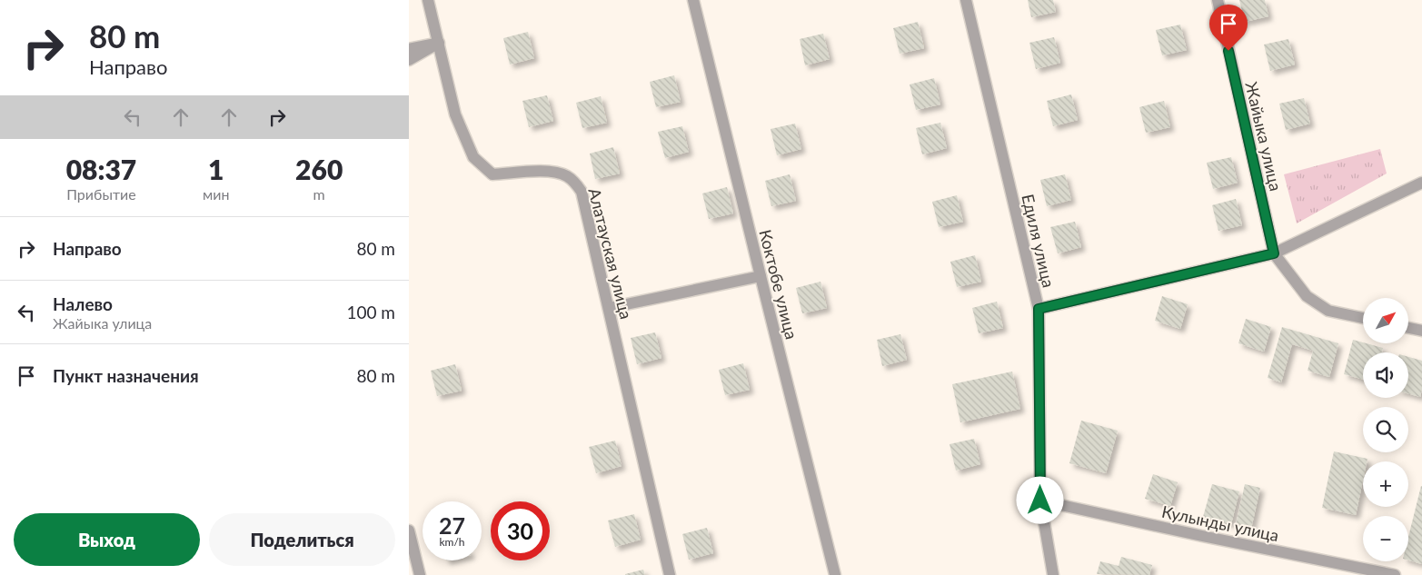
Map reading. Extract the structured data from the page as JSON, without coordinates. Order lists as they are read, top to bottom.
{
  "streets": {
    "street": [
      "Жайыка улица",
      "Едиля улица",
      "Алатауская улица",
      "Коктобе улица",
      "Кулынды улица"
    ]
  },
  "crossings": [
    ["Едиля улица", "Кулынды улица"]
  ],
  "north": "top right",
  "page": {
    "turn": ["80 m", "Направо"],
    "eta": [
      "08:37",
      "Прибытие",
      "1",
      "мин",
      "260",
      "m"
    ],
    "list": [
      {
        "name": "Направо",
        "value": "80 m"
      },
      {
        "name": "Налево",
        "note": "Жайыка улица",
        "value": "100 m"
      },
      {
        "name": "Пункт назначения",
        "value": "80 m"
      }
    ],
    "map_buttons": ["+", "−"],
    "speed": "27 km/h",
    "limit": "30",
    "buttons": ["Выход", "Поделиться"]
  }
}
